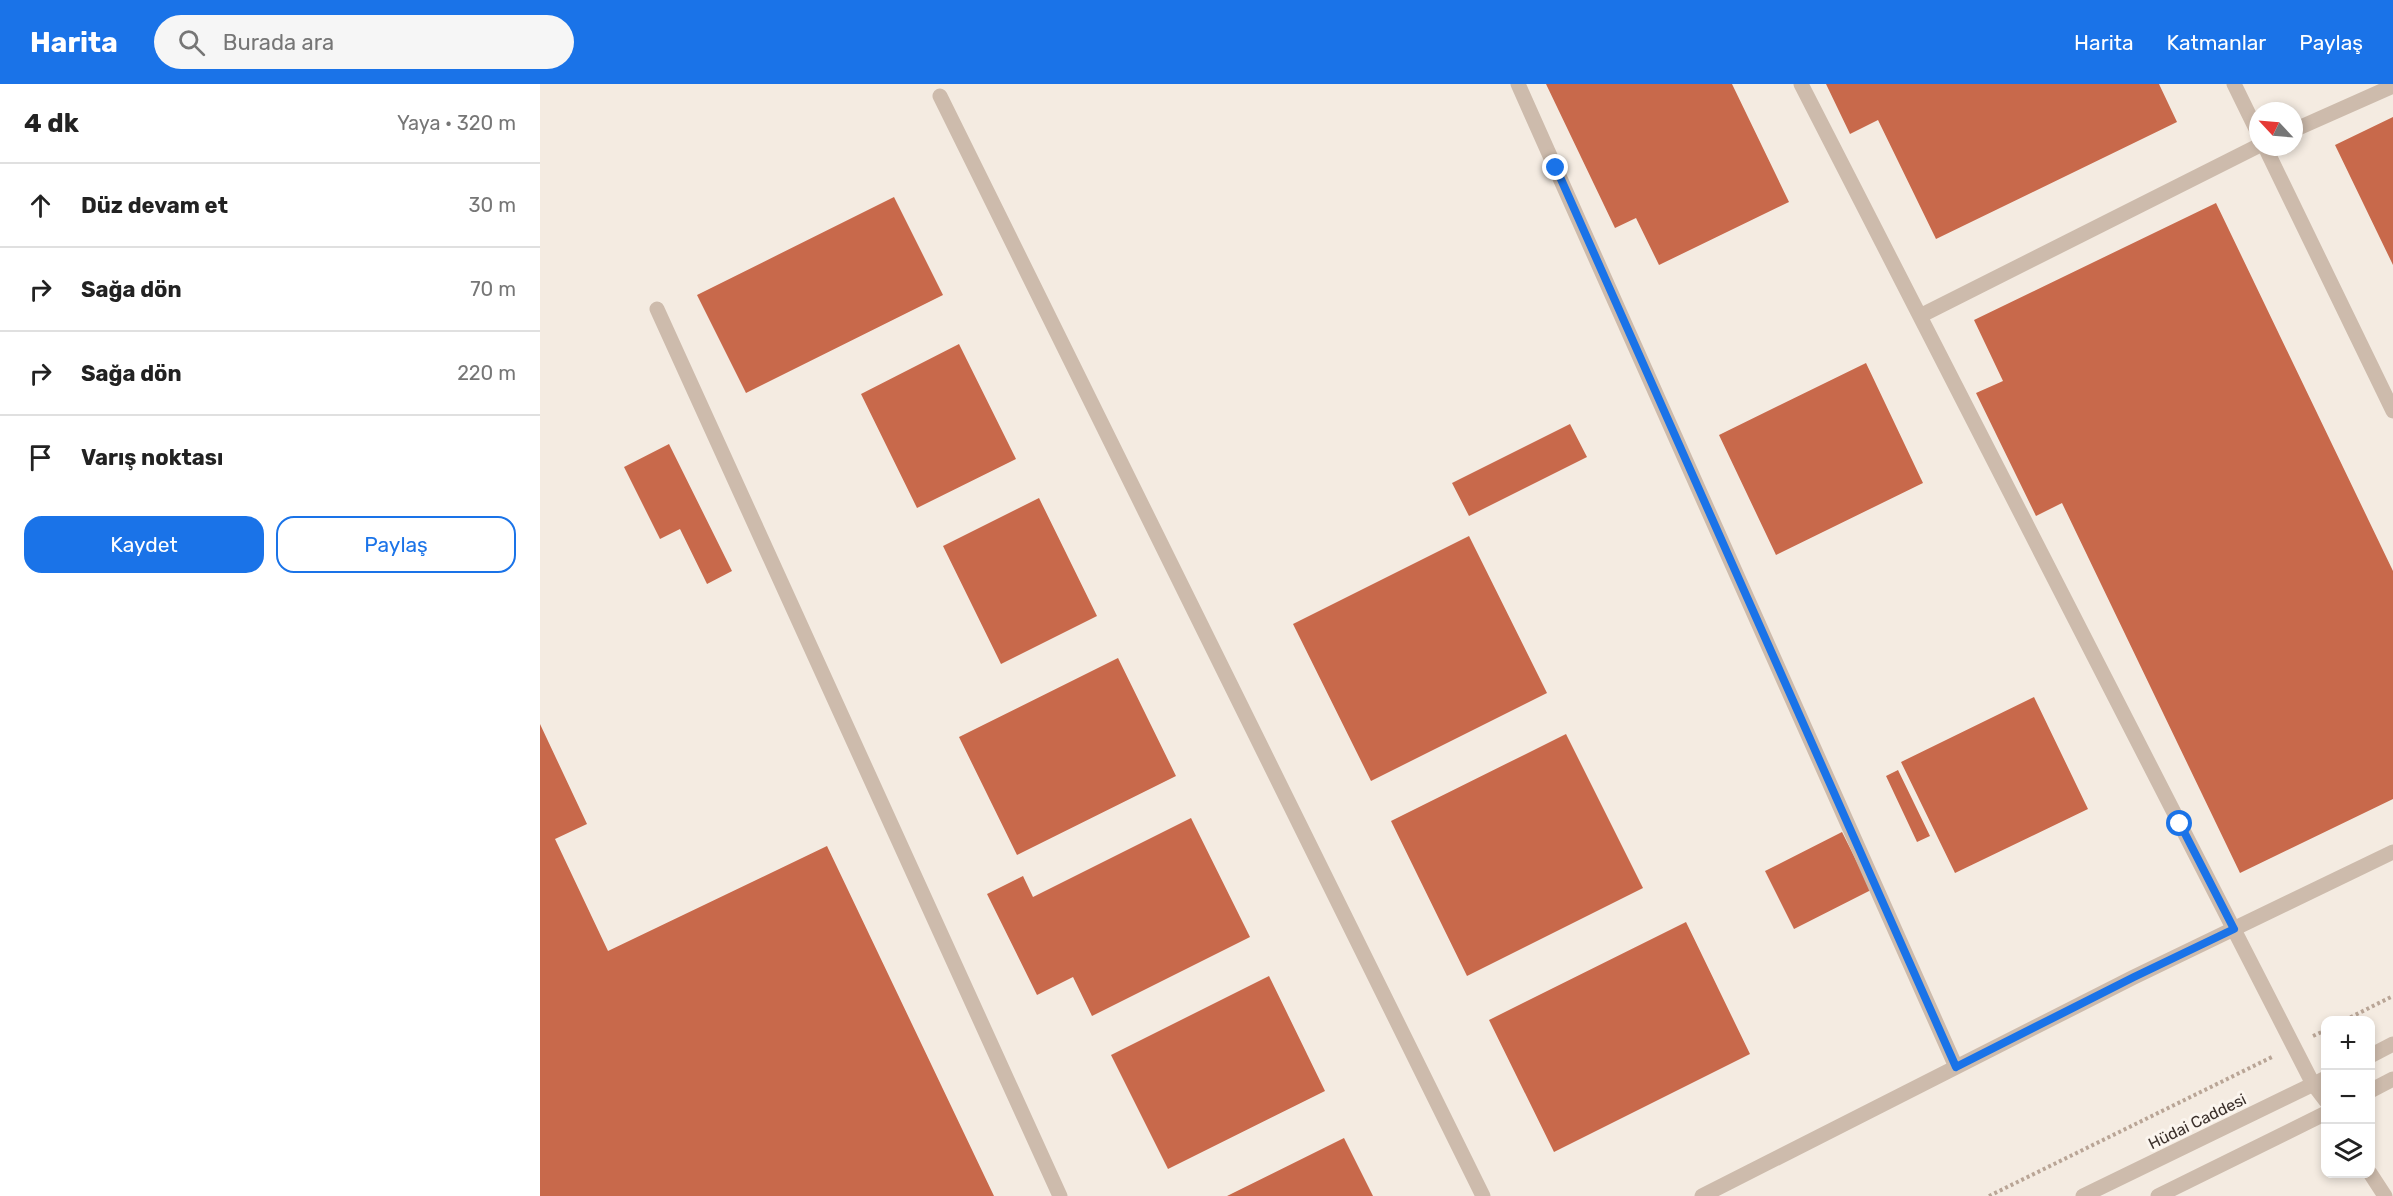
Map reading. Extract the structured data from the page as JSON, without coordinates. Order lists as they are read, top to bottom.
{
  "streets": {
    "street": ["Hüdai Caddesi"]
  },
  "north": "top left",
  "page": {
    "header": "Harita",
    "search": "Burada ara",
    "nav": ["Harita", "Katmanlar", "Paylaş"],
    "heading": ["4 dk", "Yaya · 320 m"],
    "list": [
      ["Düz devam et", "30 m"],
      ["Sağa dön", "70 m"],
      ["Sağa dön", "220 m"],
      "Varış noktası"
    ],
    "buttons": ["Kaydet", "Paylaş"],
    "map_buttons": ["+", "−"]
  }
}
